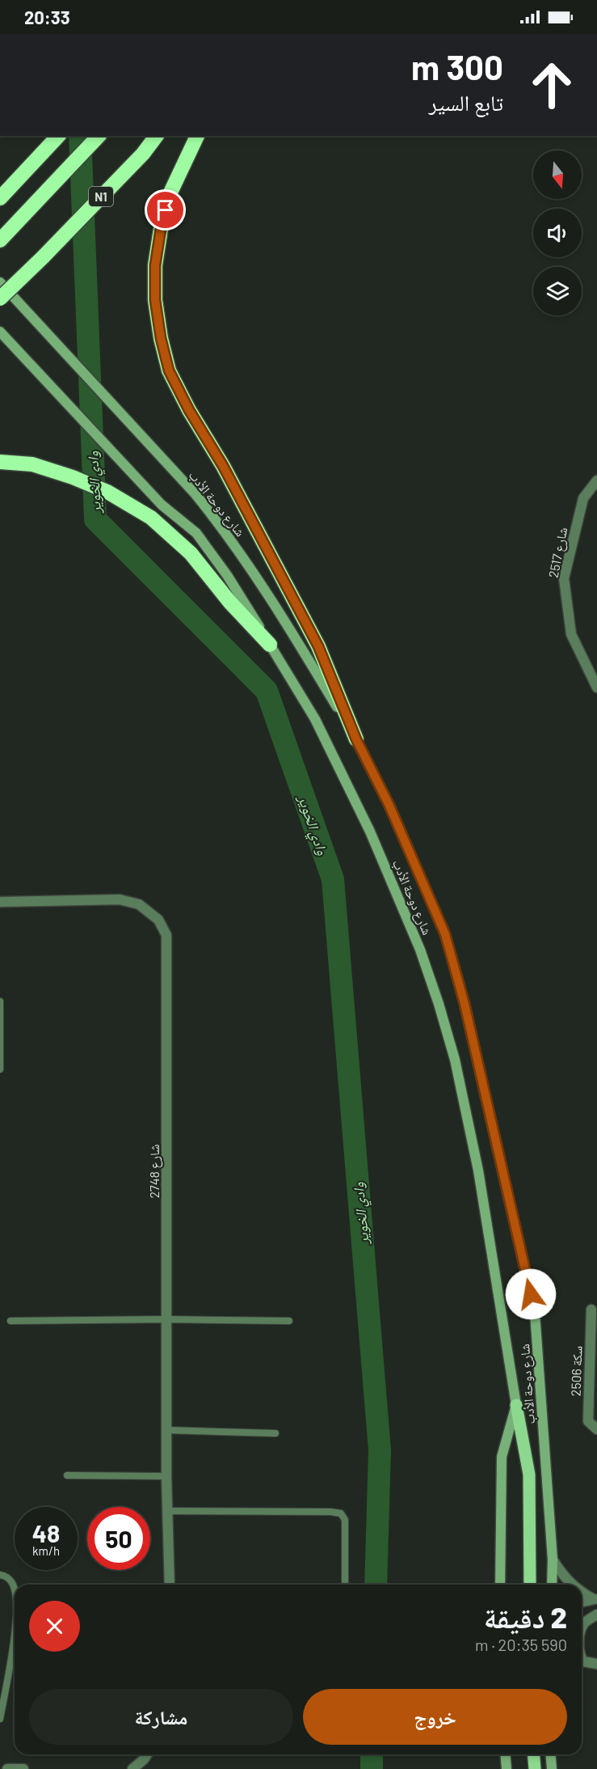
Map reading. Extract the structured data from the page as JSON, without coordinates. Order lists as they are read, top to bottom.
{
  "streets": {
    "highway": ["N1"],
    "main road": ["شارع دوحة الأدب"],
    "street": ["2517 شارع", "شارع 2748", "سكة 2506"]
  },
  "water": ["وادي الخوير"],
  "north": "bottom",
  "page": {
    "status": "20:33",
    "turn": ["300 m", "تابع السير"],
    "speed": "48 km/h",
    "limit": "50",
    "heading": ["2 دقيقة", "590 m · 20:35"],
    "buttons": ["خروج", "مشاركة"]
  }
}
